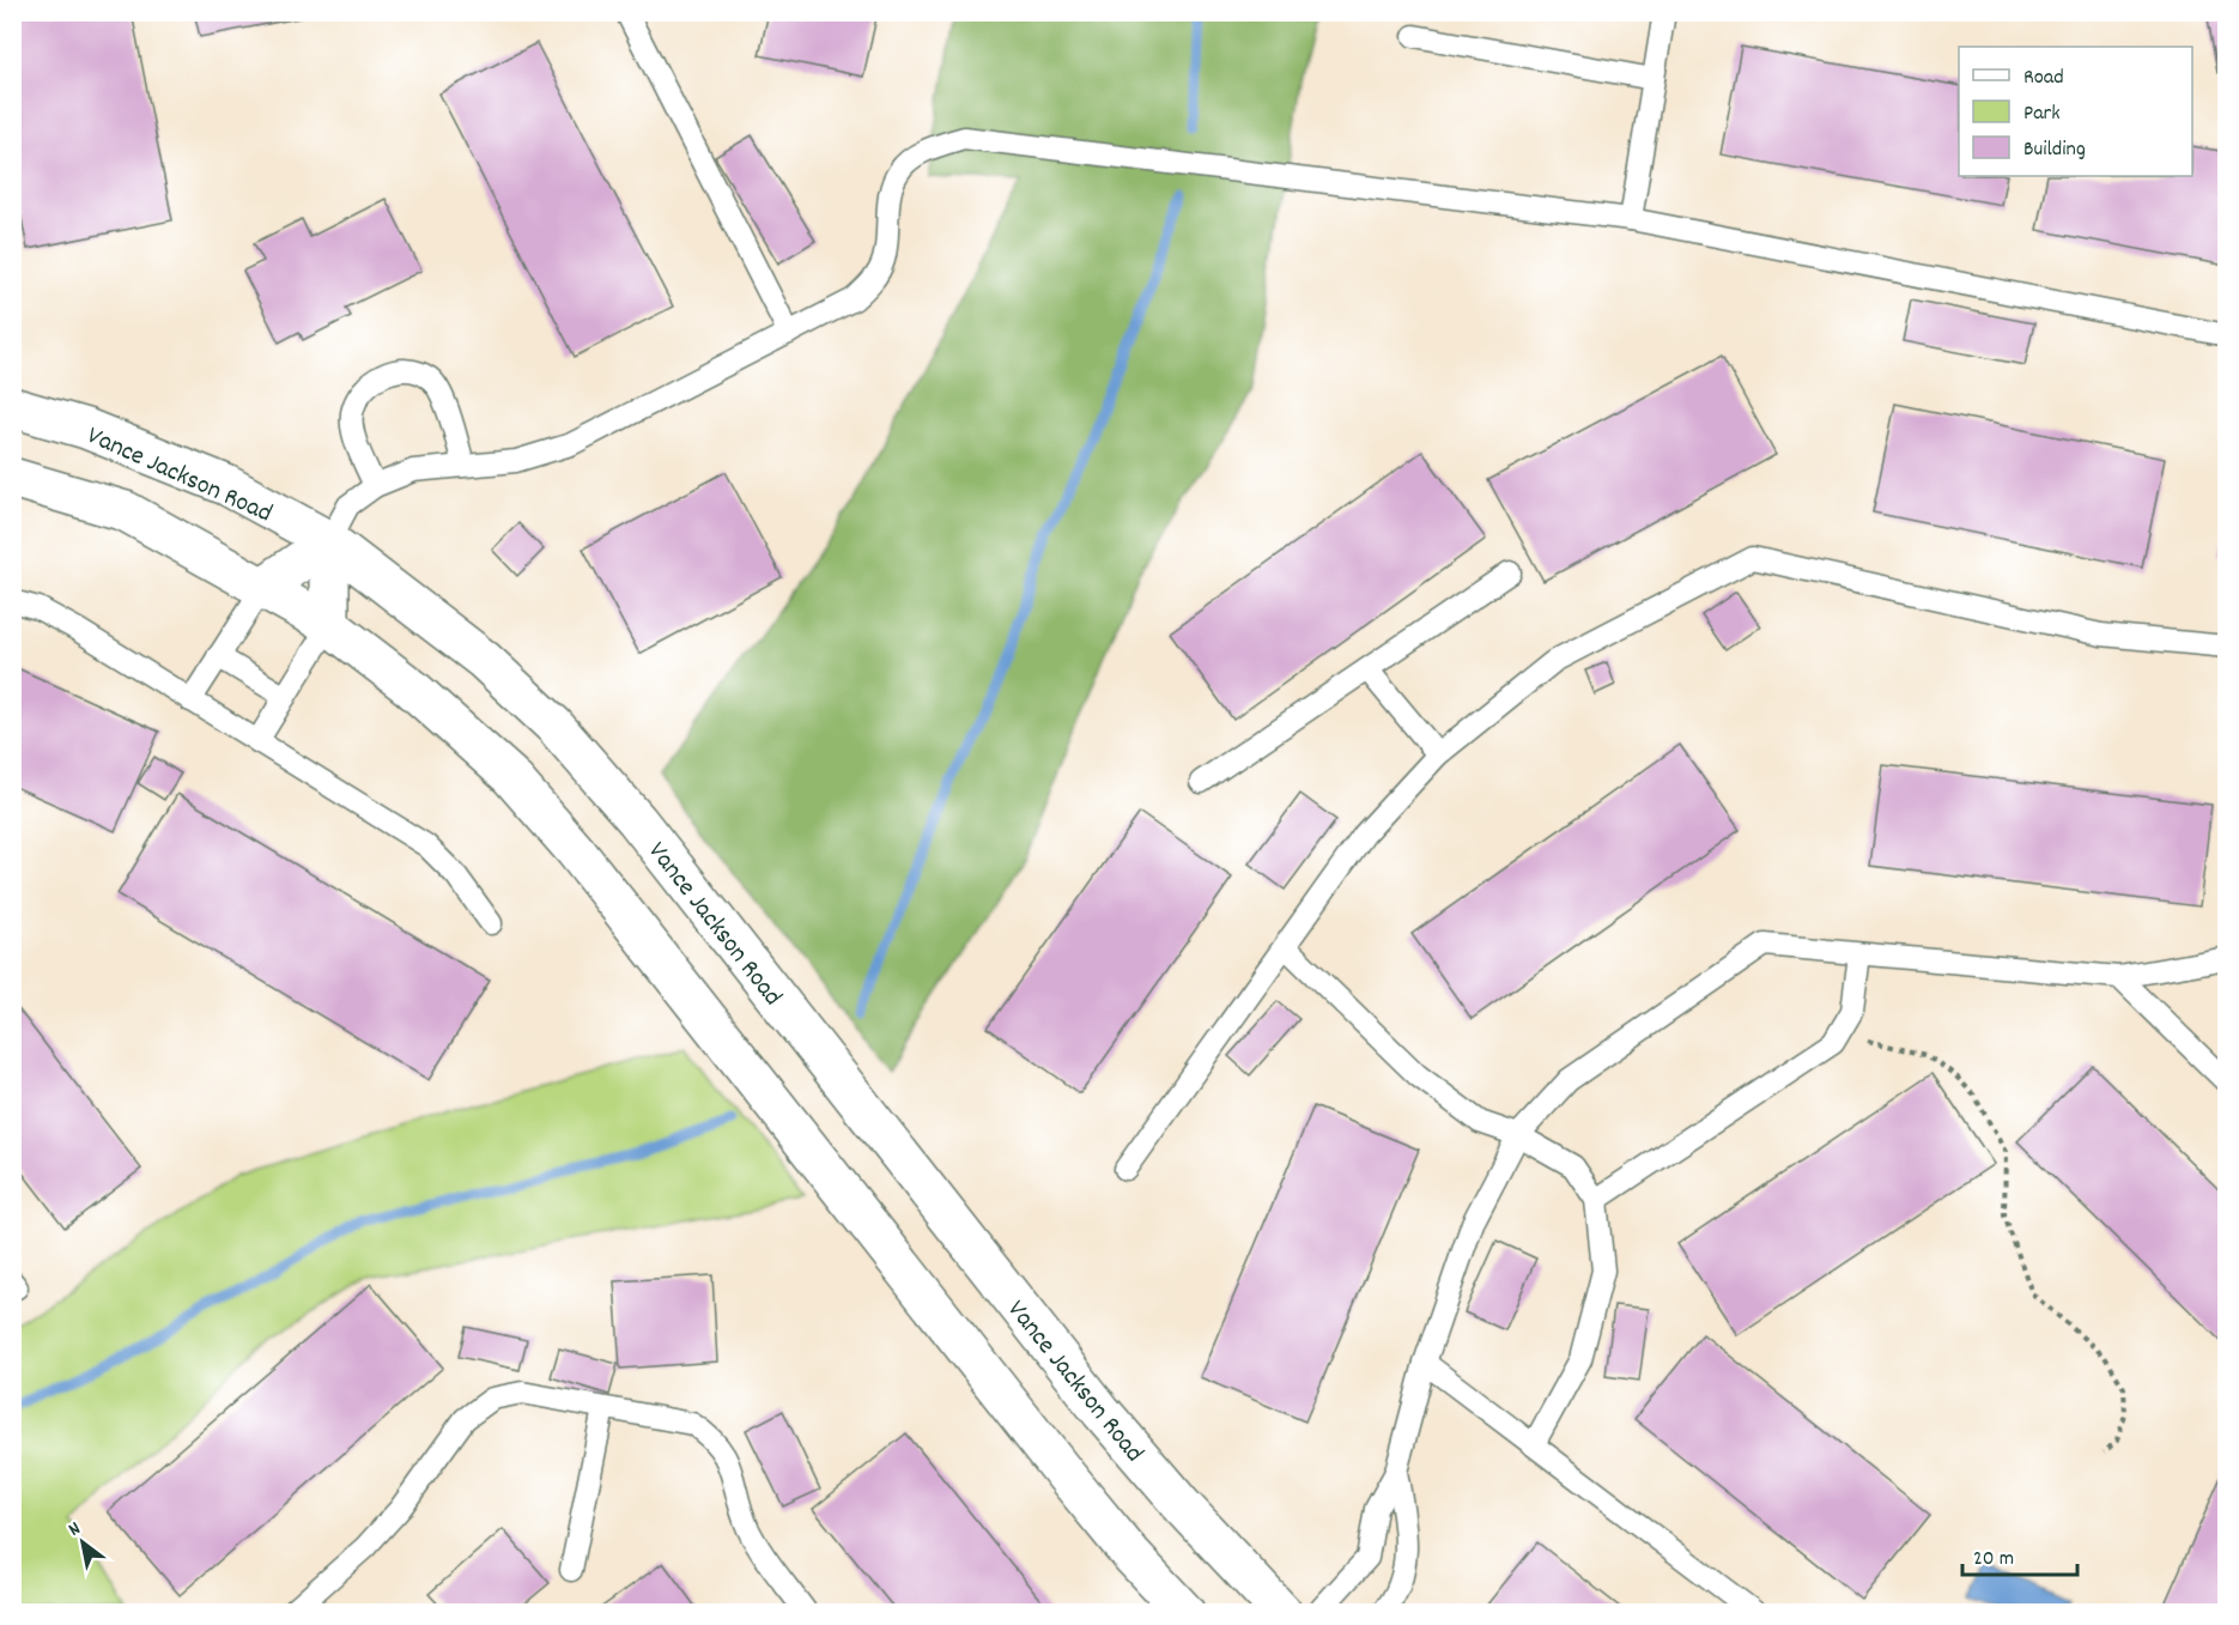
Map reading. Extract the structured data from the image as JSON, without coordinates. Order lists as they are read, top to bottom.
{
  "streets": {
    "main road": ["Vance Jackson Road"]
  },
  "legend": ["Road", "Park", "Building"],
  "scale_bar": "20 m",
  "north": "top left"
}
